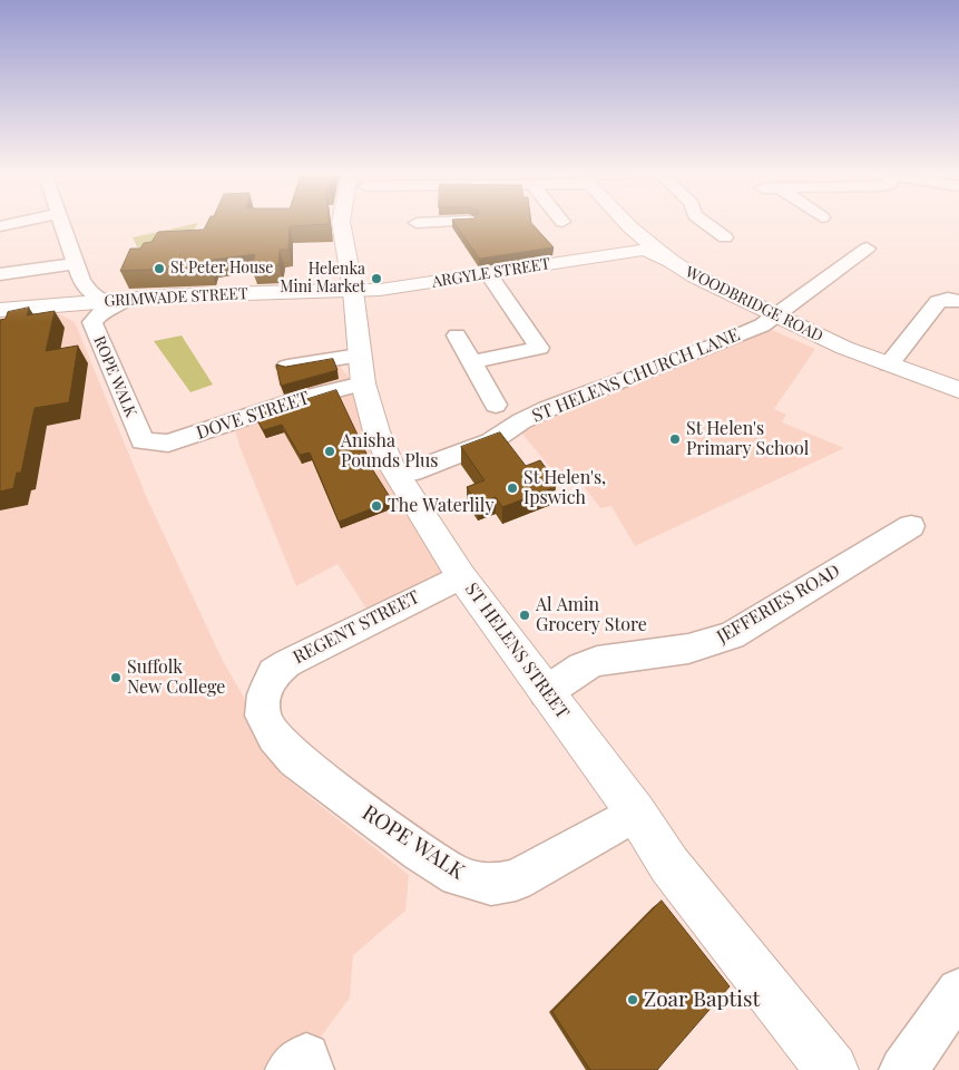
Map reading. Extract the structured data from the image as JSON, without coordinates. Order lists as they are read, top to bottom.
{
  "streets": {
    "main road": [
      "ARGYLE STREET",
      "GRIMWADE STREET",
      "WOODBRIDGE ROAD",
      "ST HELENS STREET"
    ],
    "street": [
      "ST HELENS CHURCH LANE",
      "ROPE WALK",
      "DOVE STREET",
      "JEFFERIES ROAD",
      "REGENT STREET"
    ]
  },
  "crossings": [
    ["ARGYLE STREET", "GRIMWADE STREET"],
    ["ARGYLE STREET", "WOODBRIDGE ROAD"],
    ["ARGYLE STREET", "ST HELENS STREET"],
    ["GRIMWADE STREET", "ROPE WALK"],
    ["GRIMWADE STREET", "ST HELENS STREET"],
    ["WOODBRIDGE ROAD", "ST HELENS CHURCH LANE"],
    ["ROPE WALK", "DOVE STREET"],
    ["ROPE WALK", "REGENT STREET"],
    ["ROPE WALK", "ST HELENS STREET"],
    ["DOVE STREET", "ST HELENS STREET"],
    ["JEFFERIES ROAD", "ST HELENS STREET"],
    ["REGENT STREET", "ST HELENS STREET"]
  ],
  "places": [
    "St Peter House",
    "Helenka Mini Market",
    "St Helen's Primary School",
    "Anisha Pounds Plus",
    "St Helen's, Ipswich",
    "The Waterlily",
    "Al Amin Grocery Store",
    "Suffolk New College",
    "Zoar Baptist"
  ]
}
